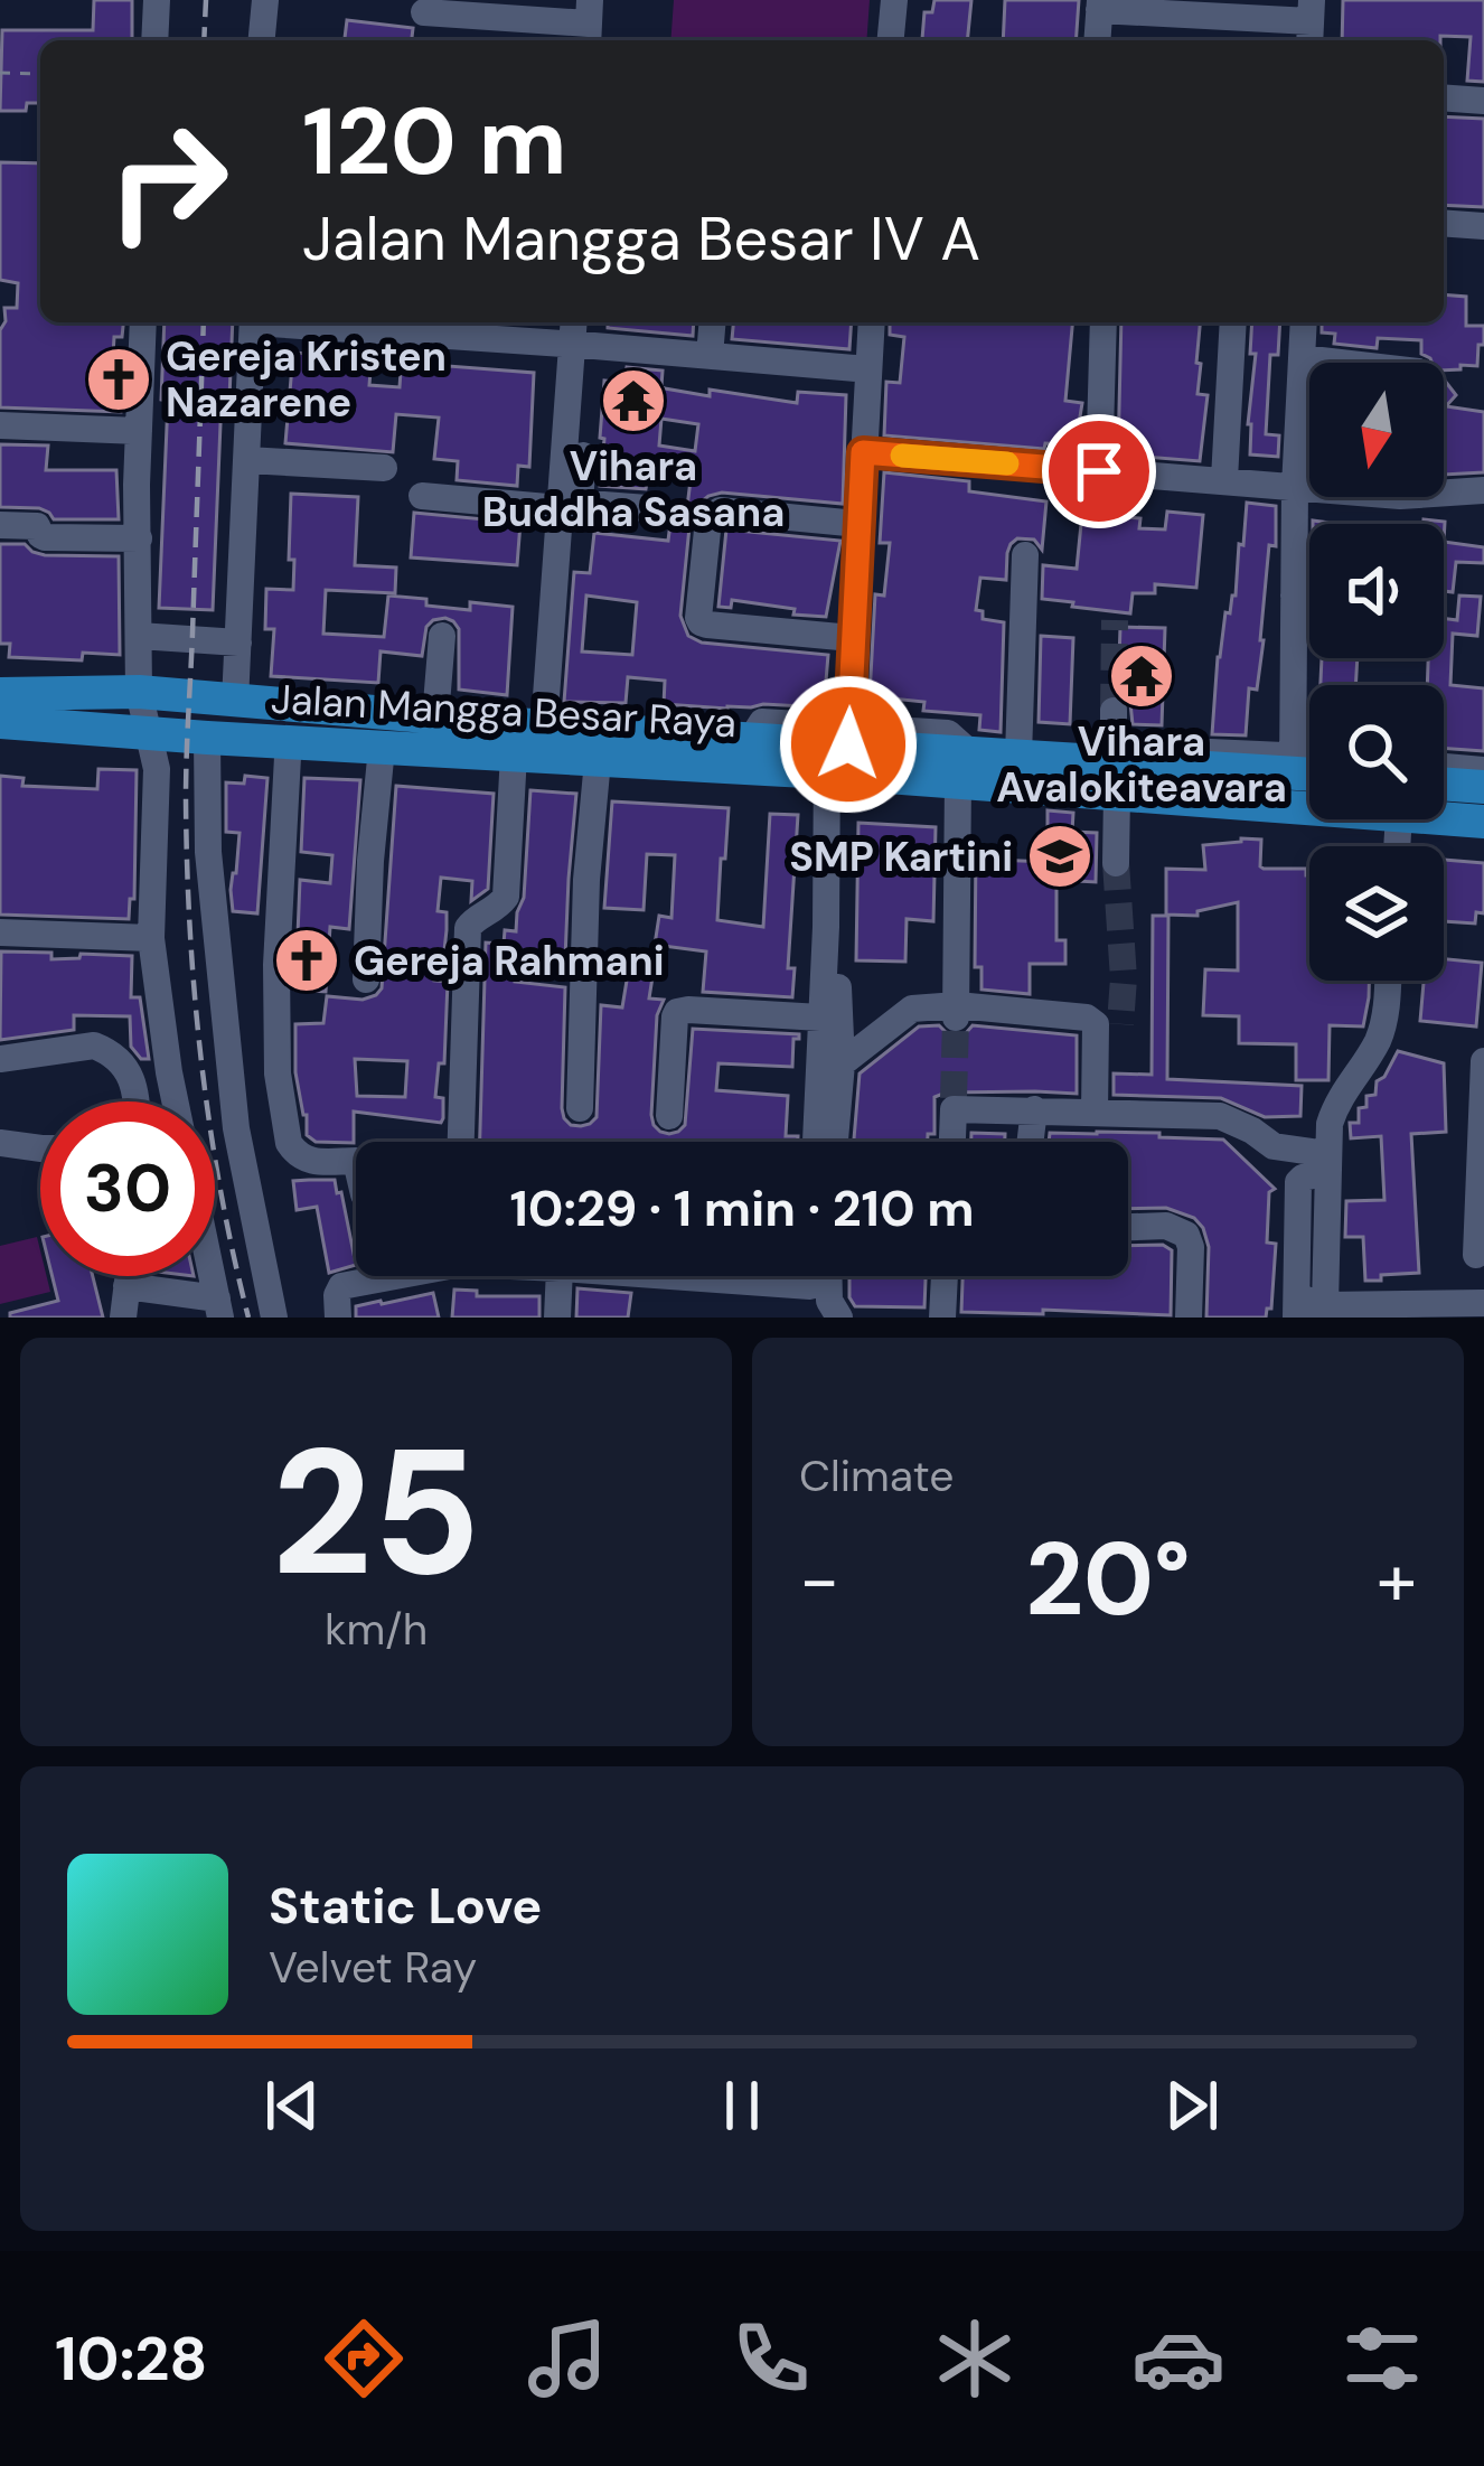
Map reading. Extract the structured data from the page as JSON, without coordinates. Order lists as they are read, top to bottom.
{
  "streets": {
    "main road": ["Jalan Mangga Besar Raya"]
  },
  "places": {
    "church": ["Gereja Kristen Nazarene", "Gereja Rahmani"],
    "temple": ["Vihara Buddha Sasana", "Vihara Avalokiteavara"],
    "school or university": ["SMP Kartini"]
  },
  "north": "bottom",
  "page": {
    "turn": ["120 m", "Jalan Mangga Besar IV A"],
    "limit": "30",
    "trip": "10:29 · 1 min · 210 m",
    "tile": [
      ["25", "km/h"],
      "Climate"
    ],
    "heat": ["−", "20°", "+"],
    "song": ["Static Love", "Velvet Ray"],
    "tabs": "10:28"
  }
}
